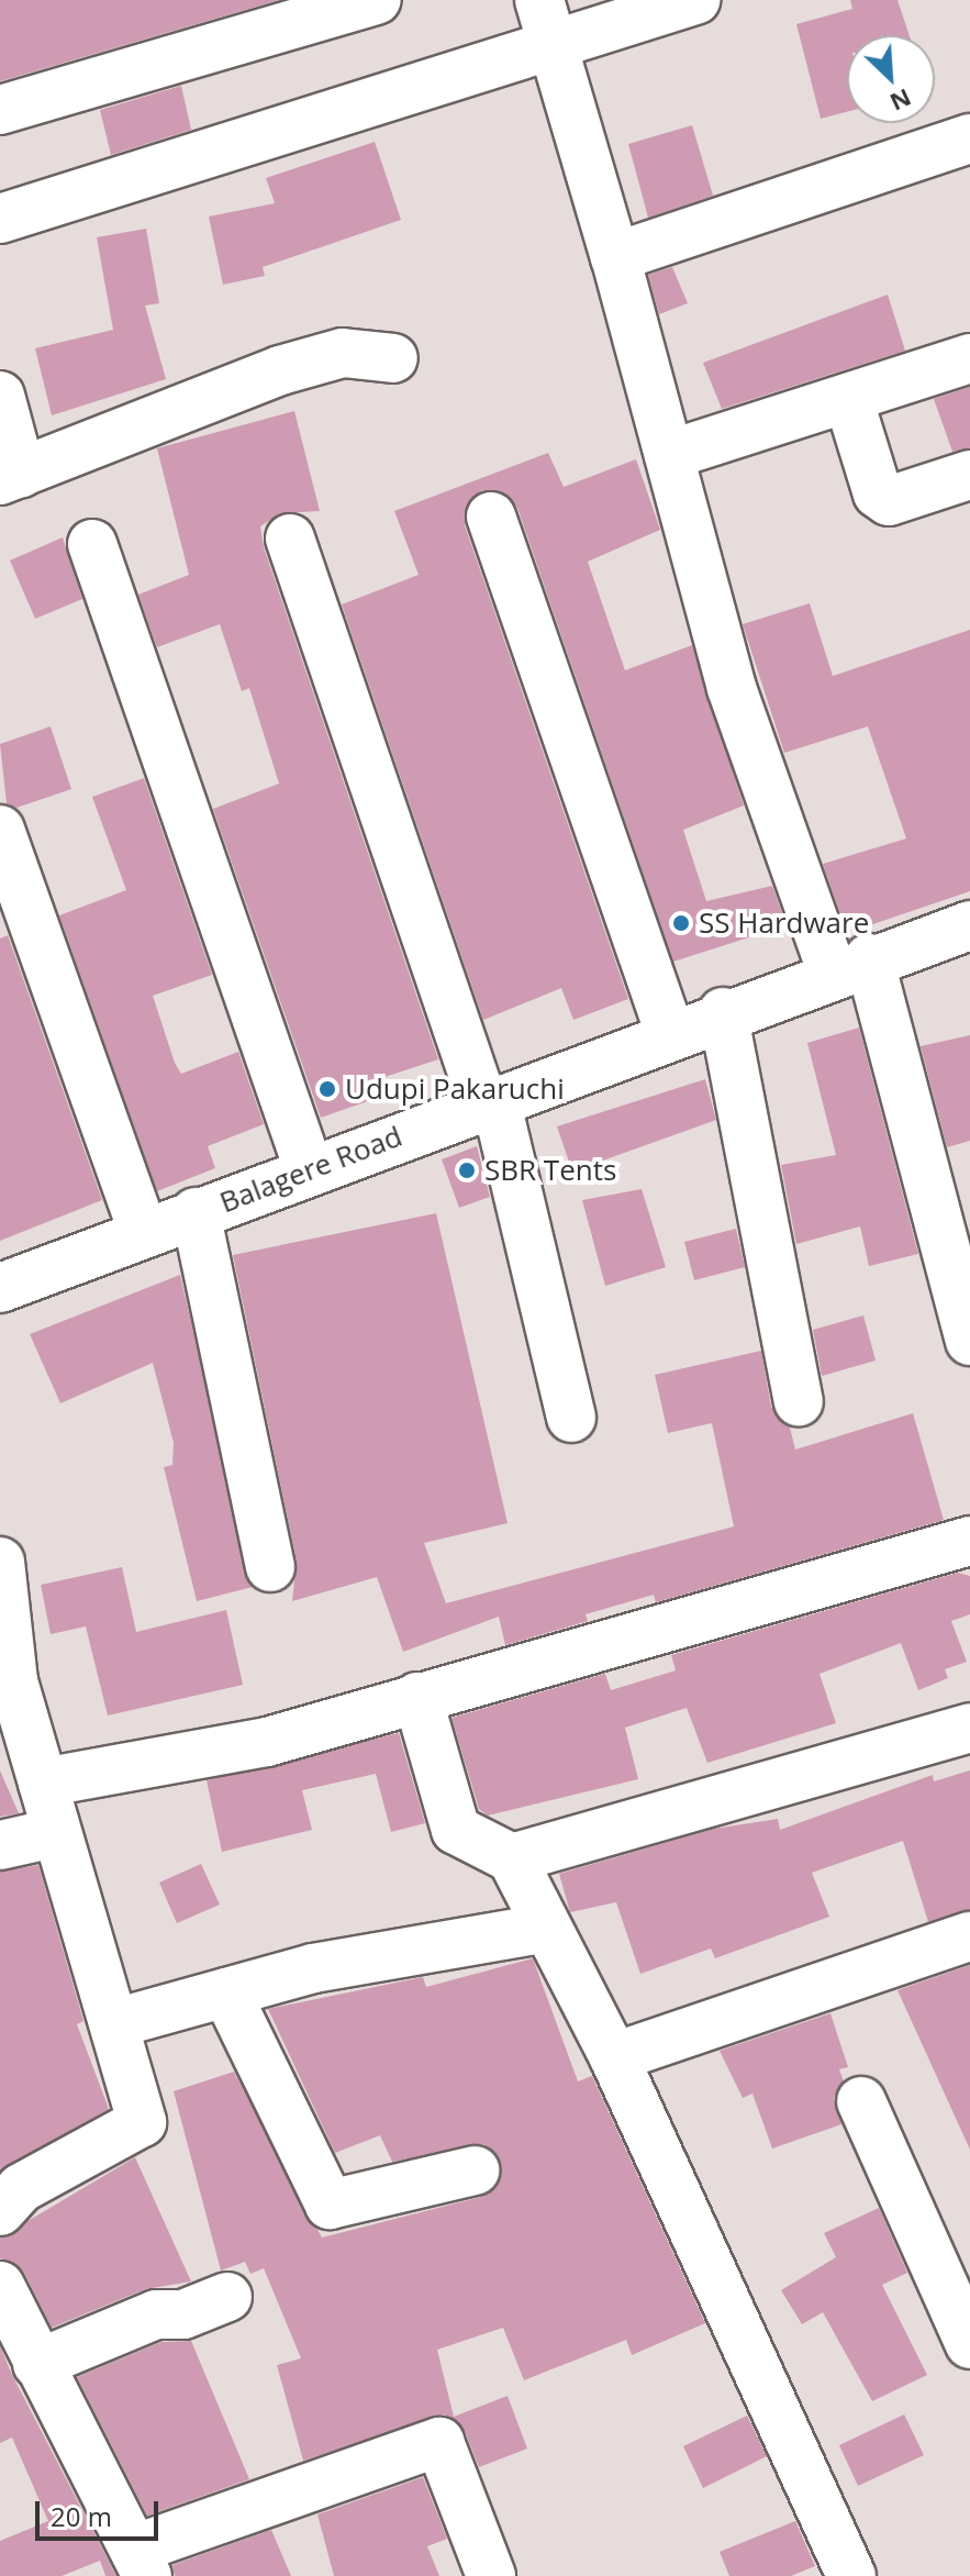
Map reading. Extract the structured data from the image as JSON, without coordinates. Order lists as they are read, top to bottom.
{
  "streets": {
    "street": ["Balagere Road"]
  },
  "places": ["SS Hardware", "Udupi Pakaruchi", "SBR Tents"],
  "scale_bar": "20 m",
  "north": "bottom right"
}
